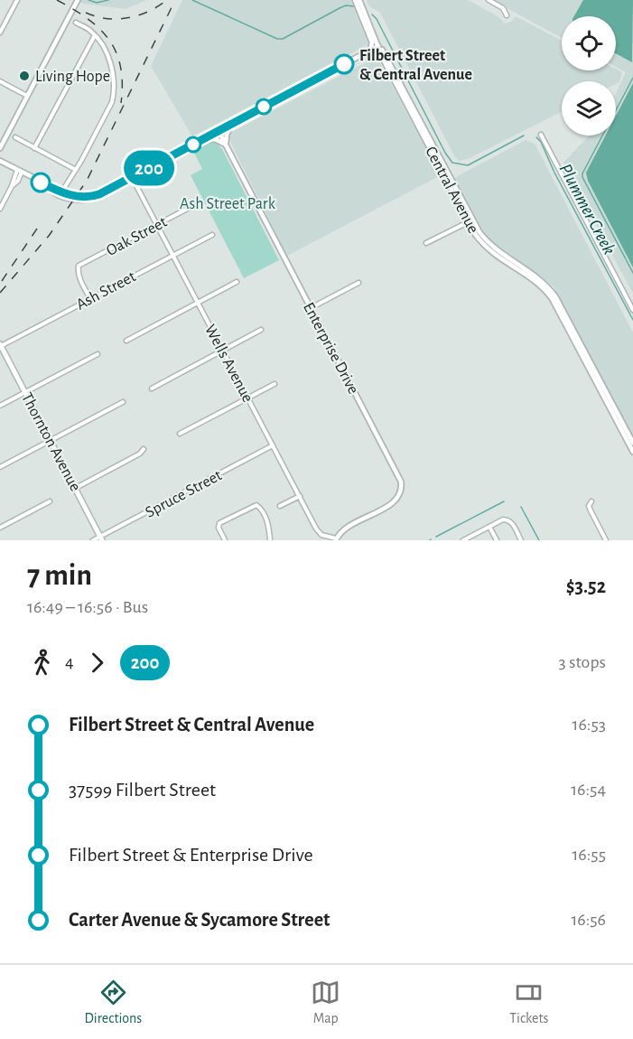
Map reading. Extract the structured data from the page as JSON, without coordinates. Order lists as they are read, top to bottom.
{
  "streets": {
    "main road": ["Thornton Avenue"],
    "street": [
      "Central Avenue",
      "Oak Street",
      "Ash Street",
      "Enterprise Drive",
      "Wells Avenue",
      "Spruce Street"
    ]
  },
  "crossings": [
    ["Oak Street", "Ash Street"],
    ["Oak Street", "Wells Avenue"],
    ["Ash Street", "Wells Avenue"],
    ["Ash Street", "Thornton Avenue"],
    ["Enterprise Drive", "Wells Avenue"],
    ["Wells Avenue", "Spruce Street"],
    ["Thornton Avenue", "Spruce Street"]
  ],
  "water": ["Plummer Creek"],
  "parks": ["Ash Street Park"],
  "places": ["Filbert Street & Central Avenue", "Living Hope"],
  "lines": ["bus line 200"],
  "page": {
    "on_map": "200",
    "heading": ["7 min", "16:49 – 16:56 · Bus", "$3.52"],
    "legs": ["4", "200", "3 stops"],
    "list": [
      {
        "name": "Filbert Street & Central Avenue",
        "value": "16:53"
      },
      {
        "name": "37599 Filbert Street",
        "value": "16:54"
      },
      {
        "name": "Filbert Street & Enterprise Drive",
        "value": "16:55"
      },
      {
        "name": "Carter Avenue & Sycamore Street",
        "value": "16:56"
      }
    ],
    "tabs": ["Directions", "Map", "Tickets"]
  }
}
